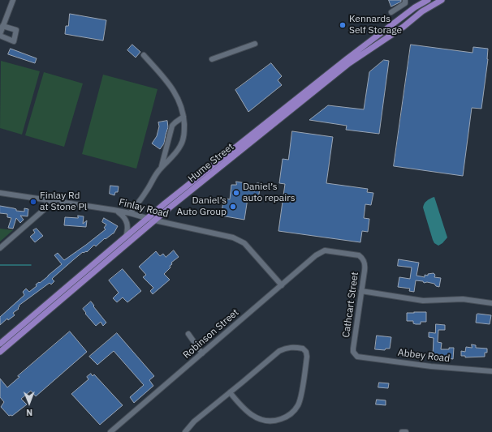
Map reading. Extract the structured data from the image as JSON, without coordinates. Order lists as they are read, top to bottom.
{
  "streets": {
    "main road": ["Hume Street"],
    "street": [
      "Finlay Road",
      "Cathcart Street",
      "Robinson Street",
      "Abbey Road"
    ]
  },
  "crossings": [
    ["Hume Street", "Finlay Road"],
    ["Finlay Road", "Robinson Street"],
    ["Cathcart Street", "Robinson Street"],
    ["Cathcart Street", "Abbey Road"]
  ],
  "places": [
    "Kennards Self Storage",
    "Daniel’s auto repairs",
    "Finlay Rd at Stone Pl",
    "Daniel’s Auto Group"
  ],
  "north": "bottom"
}
